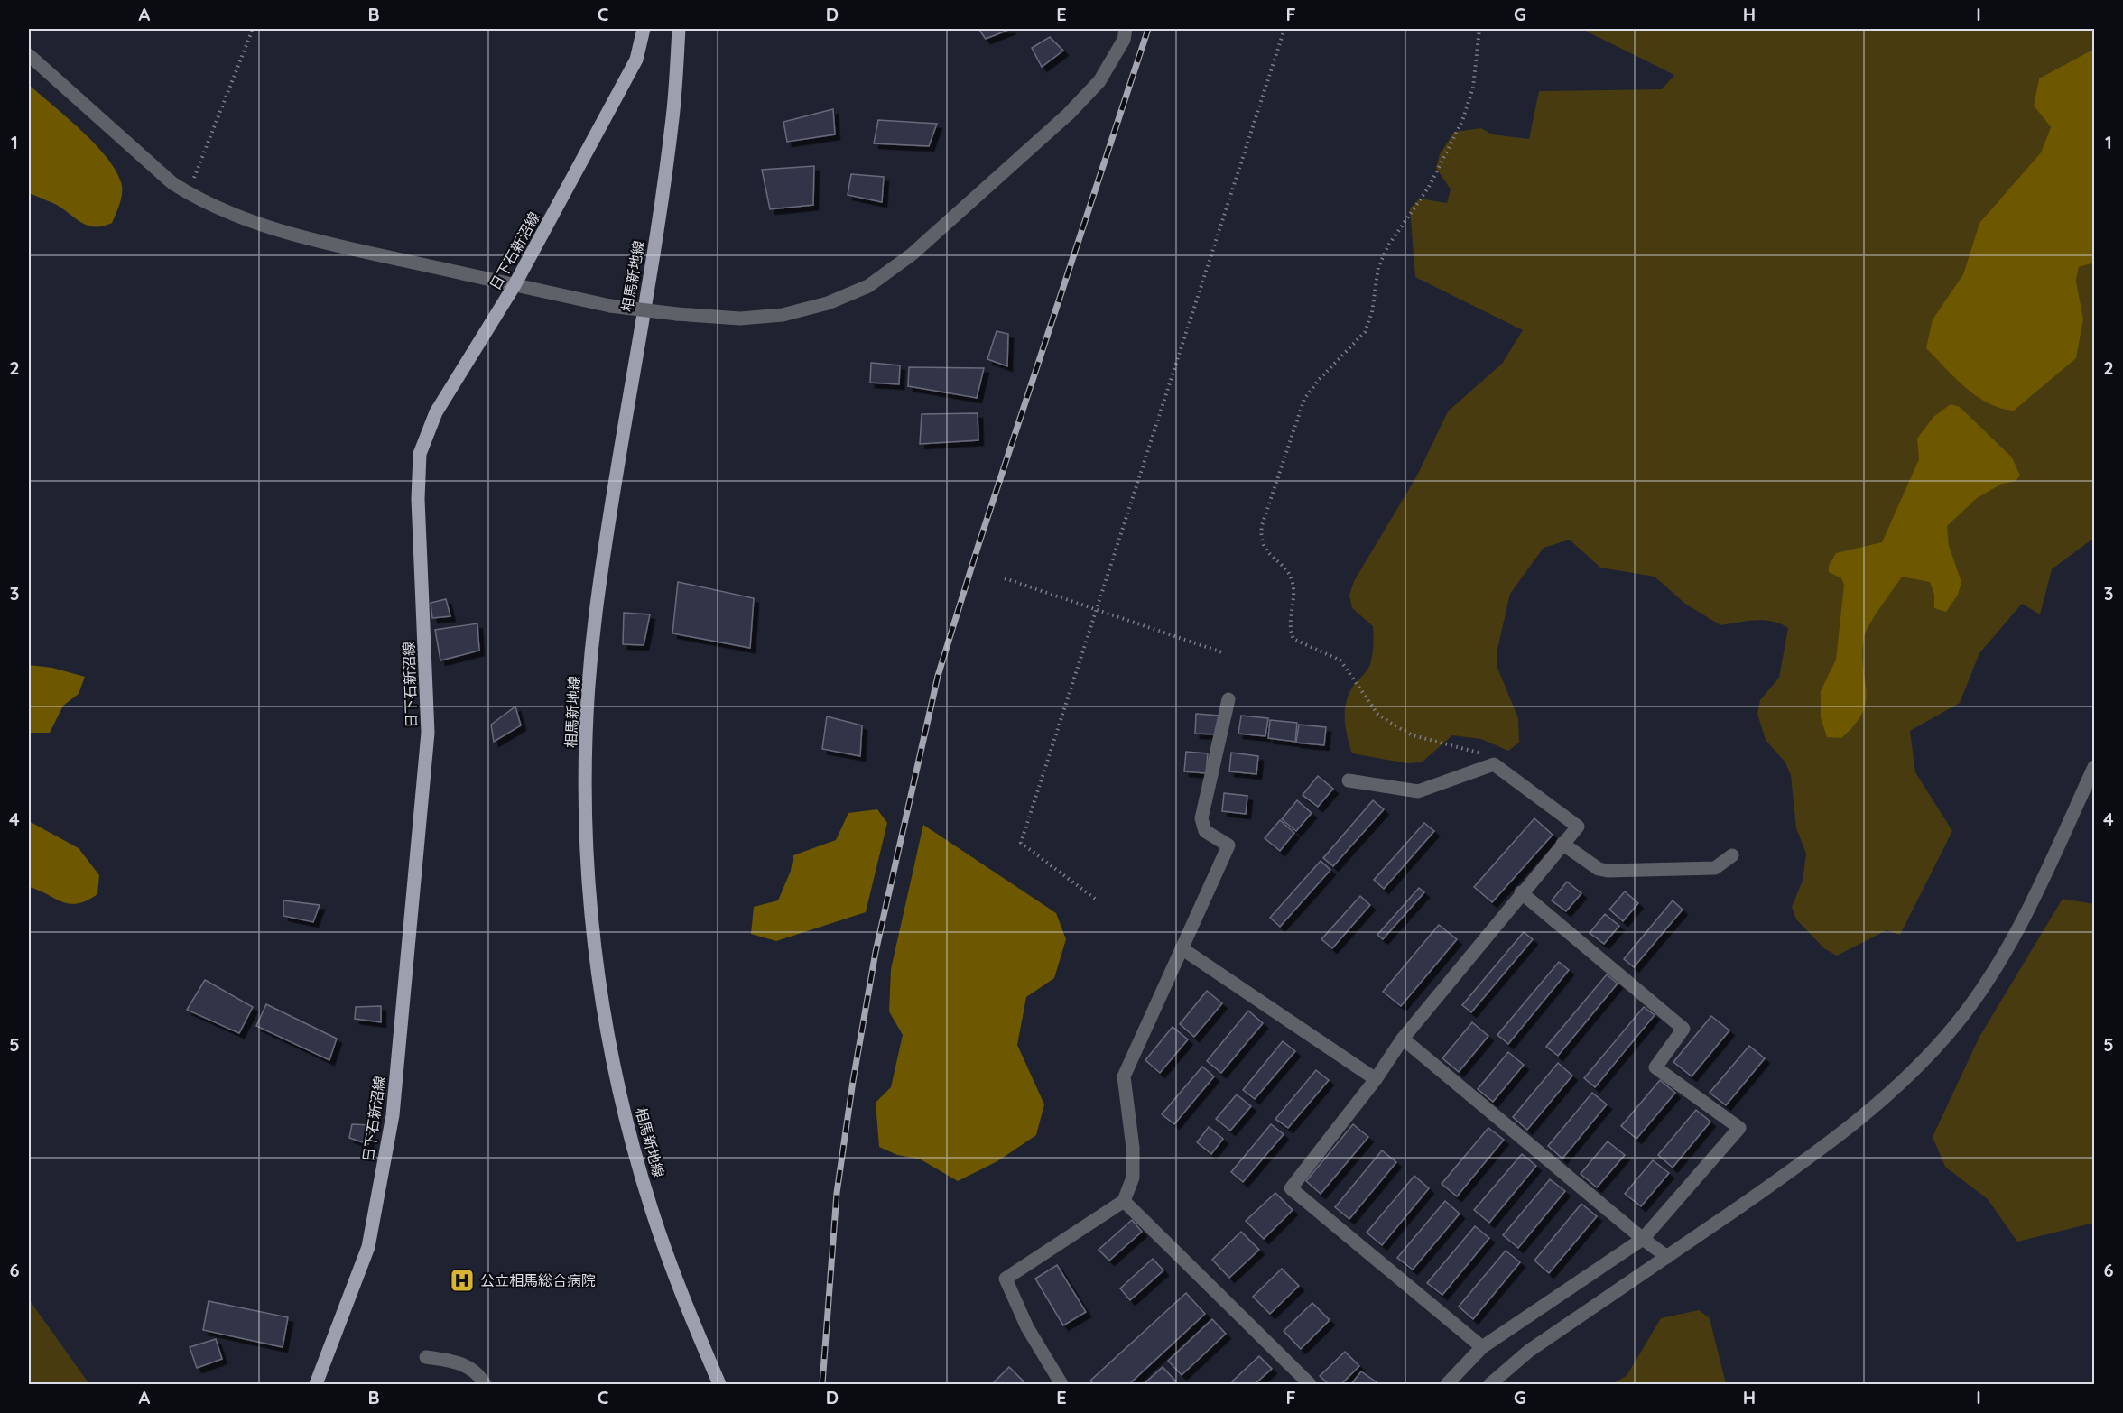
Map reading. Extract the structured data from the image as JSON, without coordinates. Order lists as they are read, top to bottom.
{
  "streets": {
    "main road": ["日下石新沼線", "相馬新地線"]
  },
  "places": {
    "hospital": ["公立相馬総合病院"]
  },
  "grid": {
    "columns": [
      "A",
      "B",
      "C",
      "D",
      "E",
      "F",
      "G",
      "H",
      "I"
    ],
    "rows": [
      "1",
      "2",
      "3",
      "4",
      "5",
      "6"
    ]
  }
}
